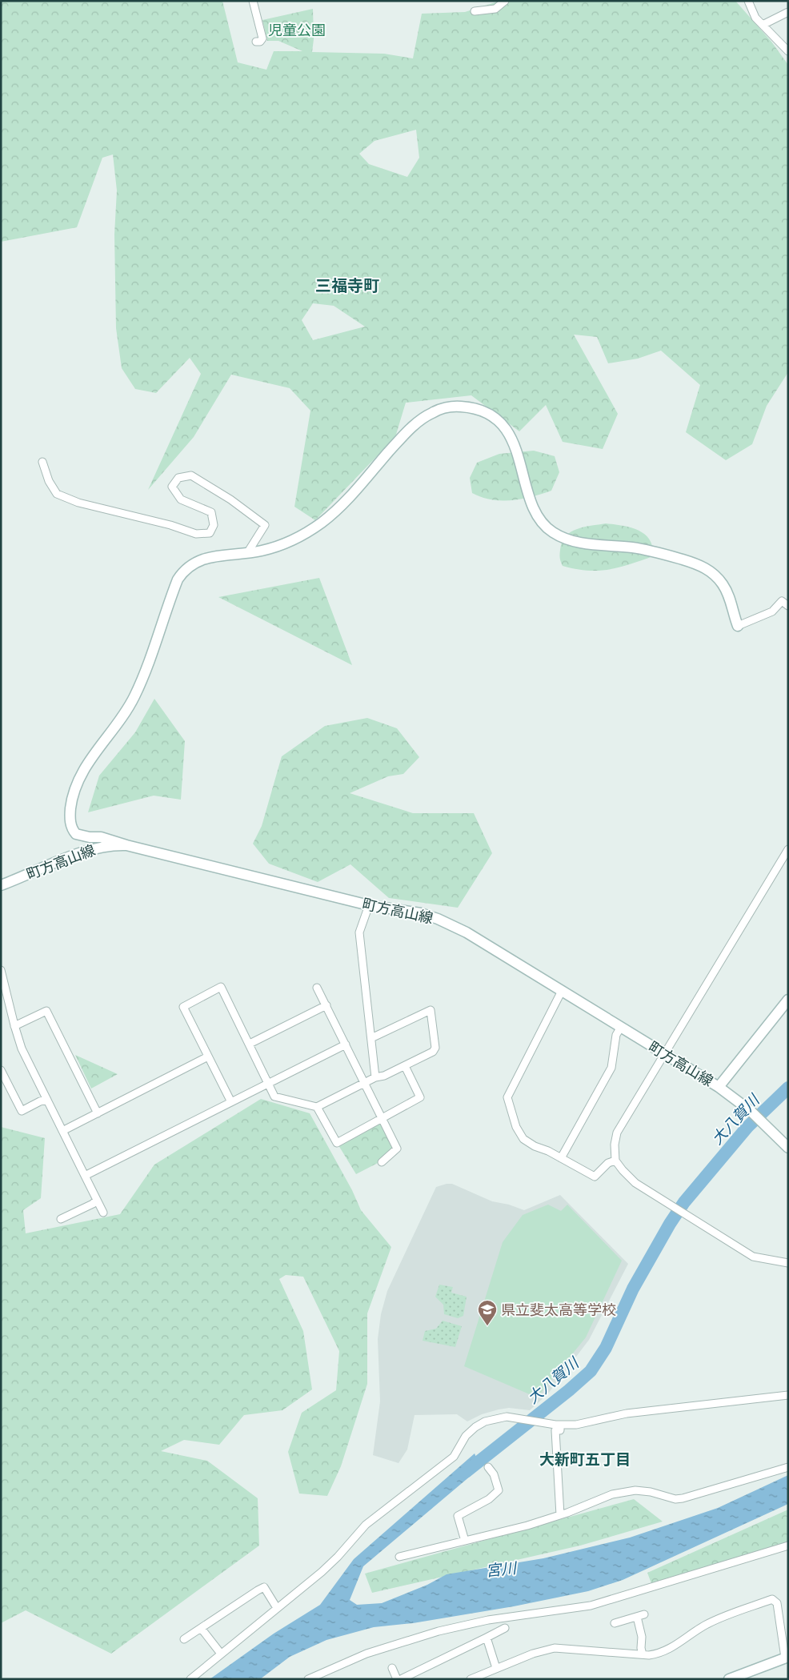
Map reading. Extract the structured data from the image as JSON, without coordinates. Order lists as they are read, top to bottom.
{
  "streets": {
    "street": ["町方高山線"]
  },
  "districts": ["三福寺町", "大新町五丁目"],
  "water": ["大八賀川", "宮川"],
  "parks": ["児童公園"],
  "places": {
    "school or university": ["県立斐太高等学校"]
  }
}
